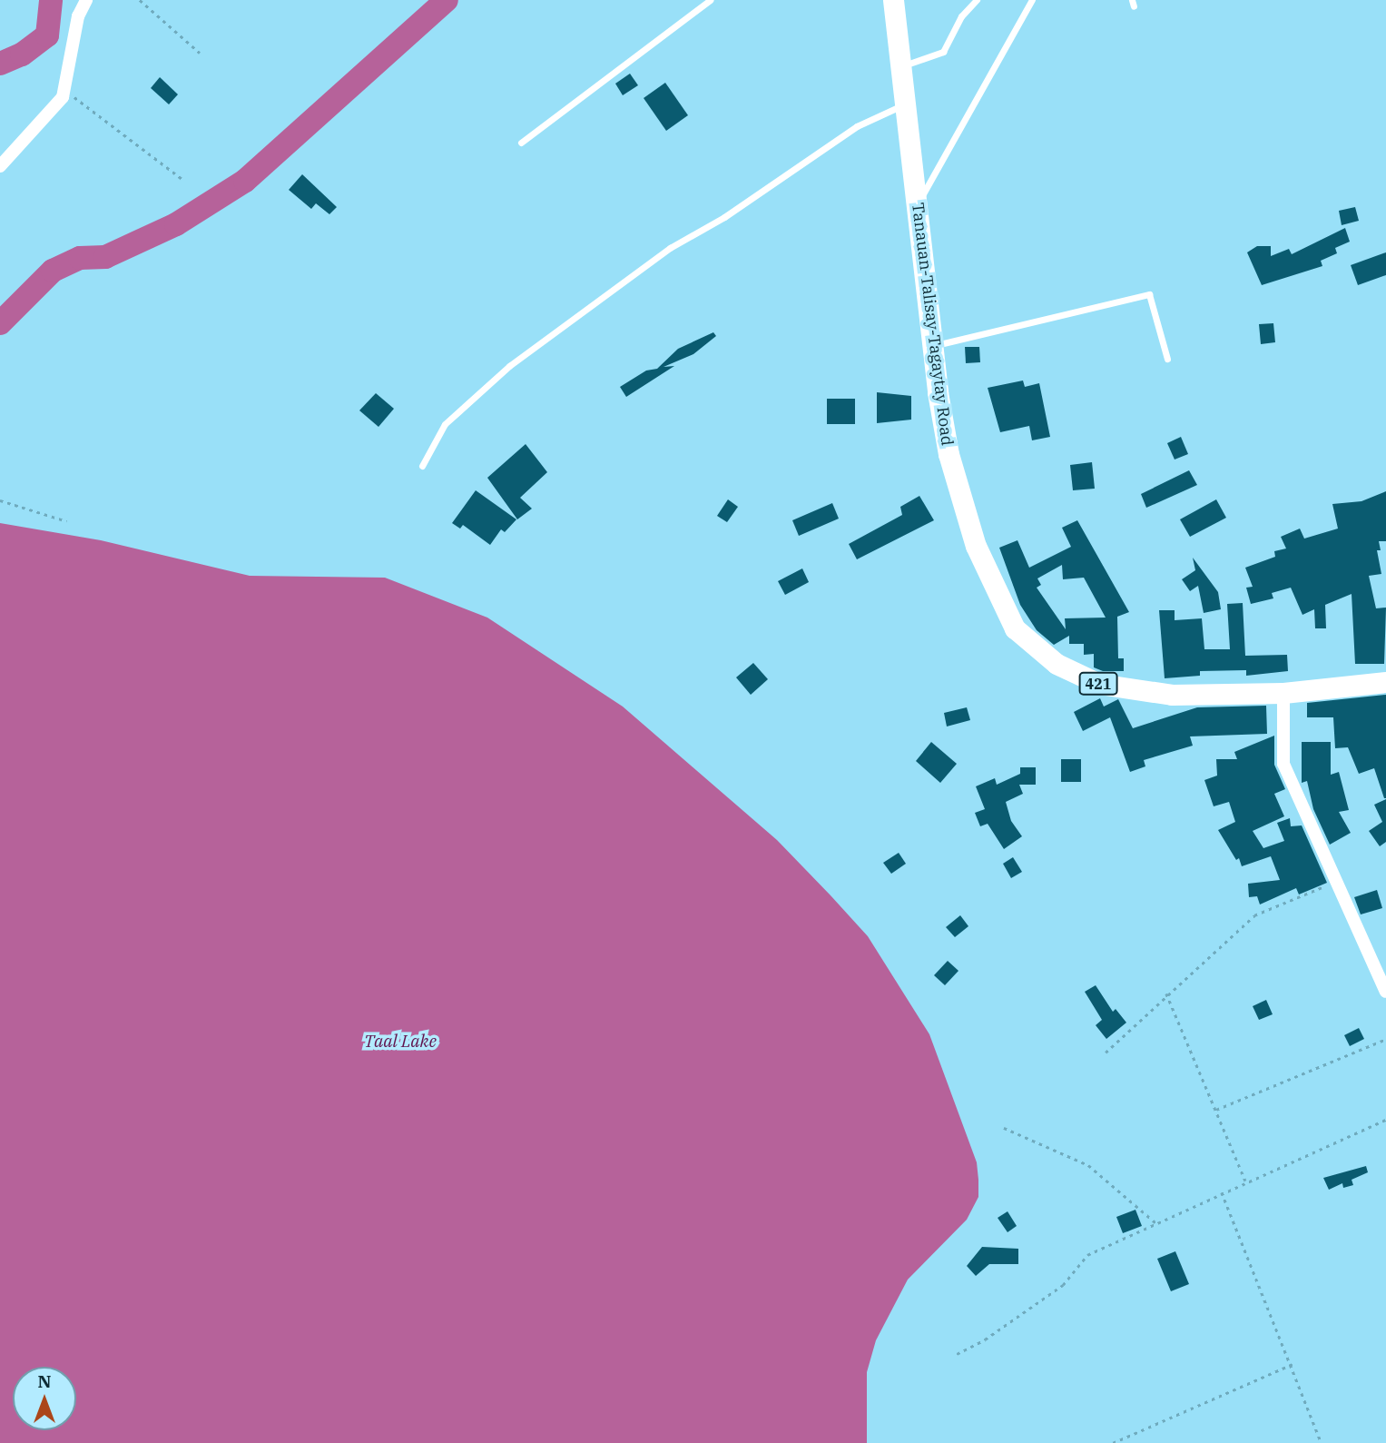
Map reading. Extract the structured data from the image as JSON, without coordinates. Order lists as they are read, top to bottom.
{
  "streets": {
    "main road": ["Tanauan-Talisay-Tagaytay Road", "421"]
  },
  "water": ["Taal Lake"],
  "north": "top"
}
